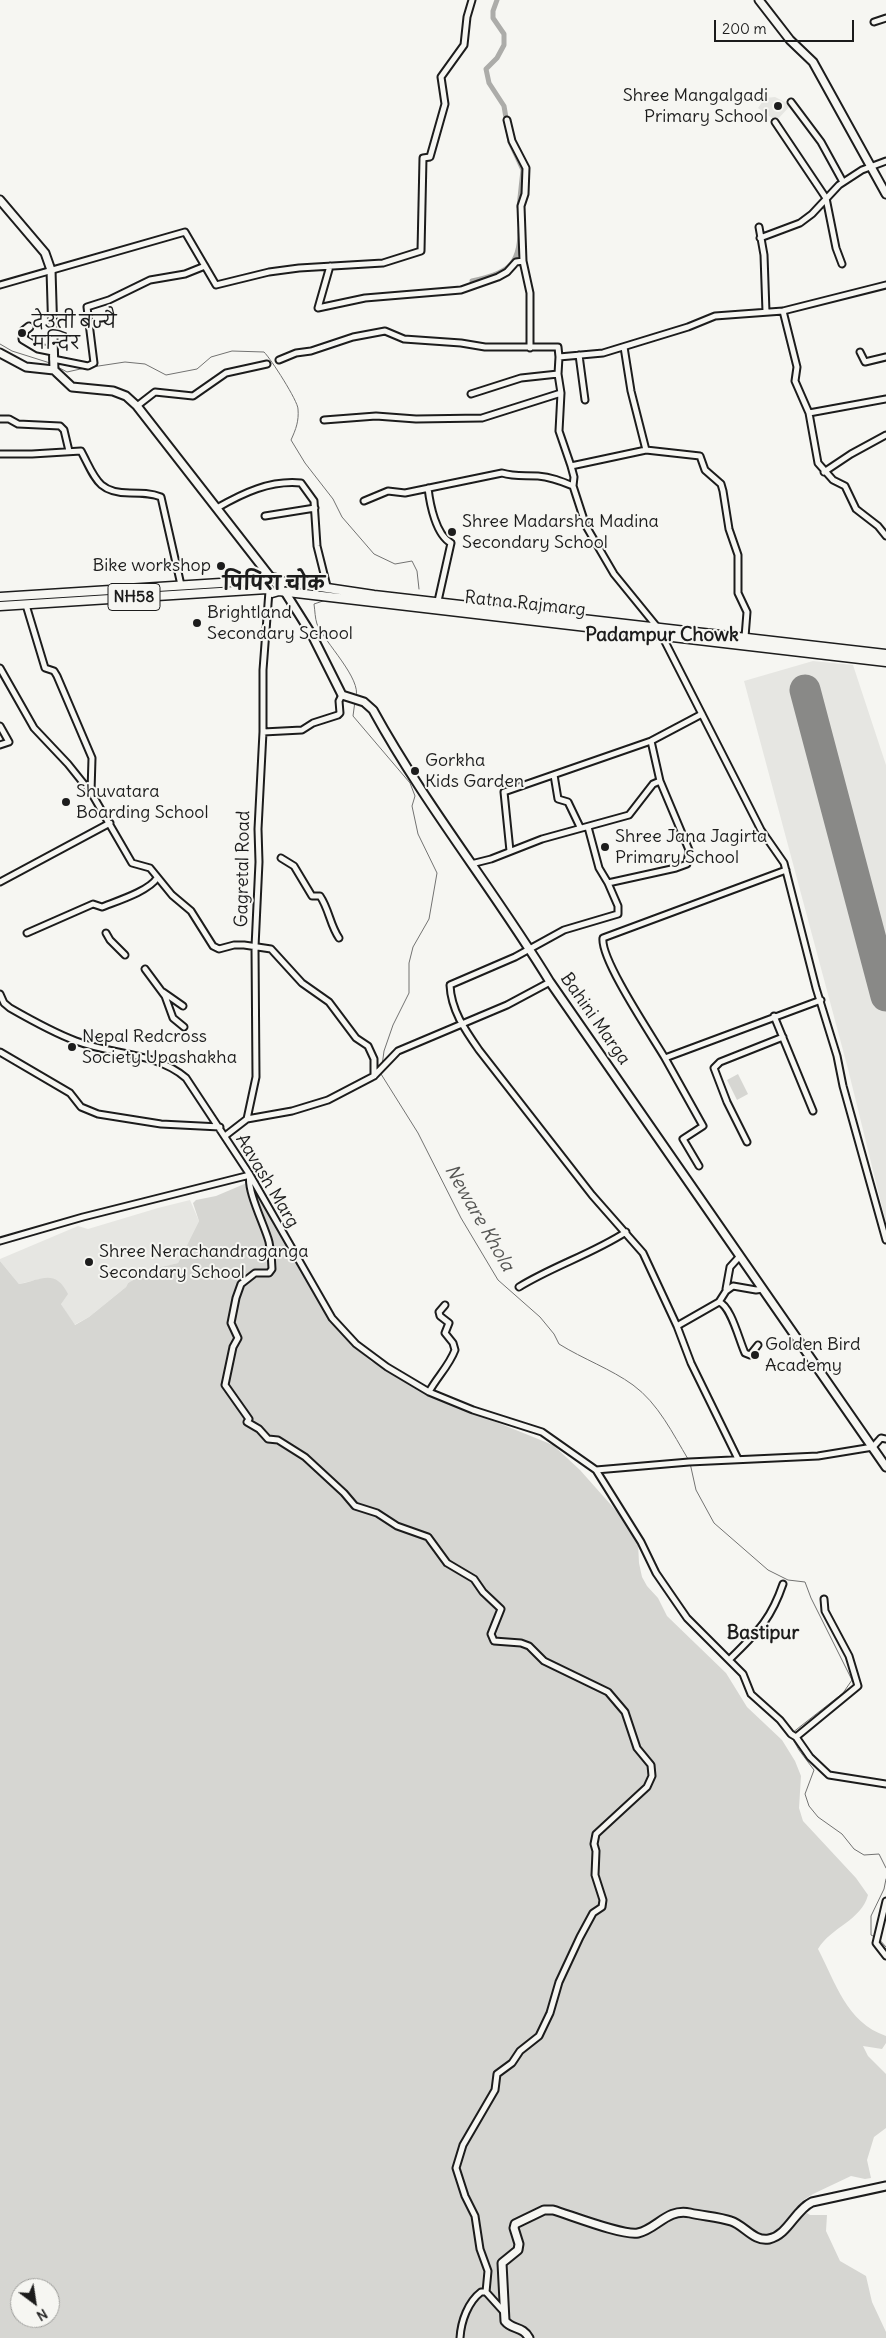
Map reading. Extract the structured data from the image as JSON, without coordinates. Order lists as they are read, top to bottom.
{
  "streets": {
    "main road": ["NH58", "Ratna Rajmarg"],
    "street": ["Gagretal Road", "Bahini Marga", "Aavash Marg"]
  },
  "crossings": [
    ["Ratna Rajmarg", "Gagretal Road"]
  ],
  "districts": ["पिपिरा चोक", "Padampur Chowk", "Bastipur"],
  "water": ["Neware Khola"],
  "places": [
    "Shree Mangalgadi Primary School",
    "देउती बज्यै मन्दिर",
    "Shree Madarsha Madina Secondary School",
    "Bike workshop",
    "Brightland Secondary School",
    "Gorkha Kids Garden",
    "Shuvatara Boarding School",
    "Shree Jana Jagirta Primary School",
    "Nepal Redcross Society Upashakha",
    "Shree Nerachandraganga Secondary School",
    "Golden Bird Academy"
  ],
  "scale_bar": "200 m",
  "north": "bottom right"
}
